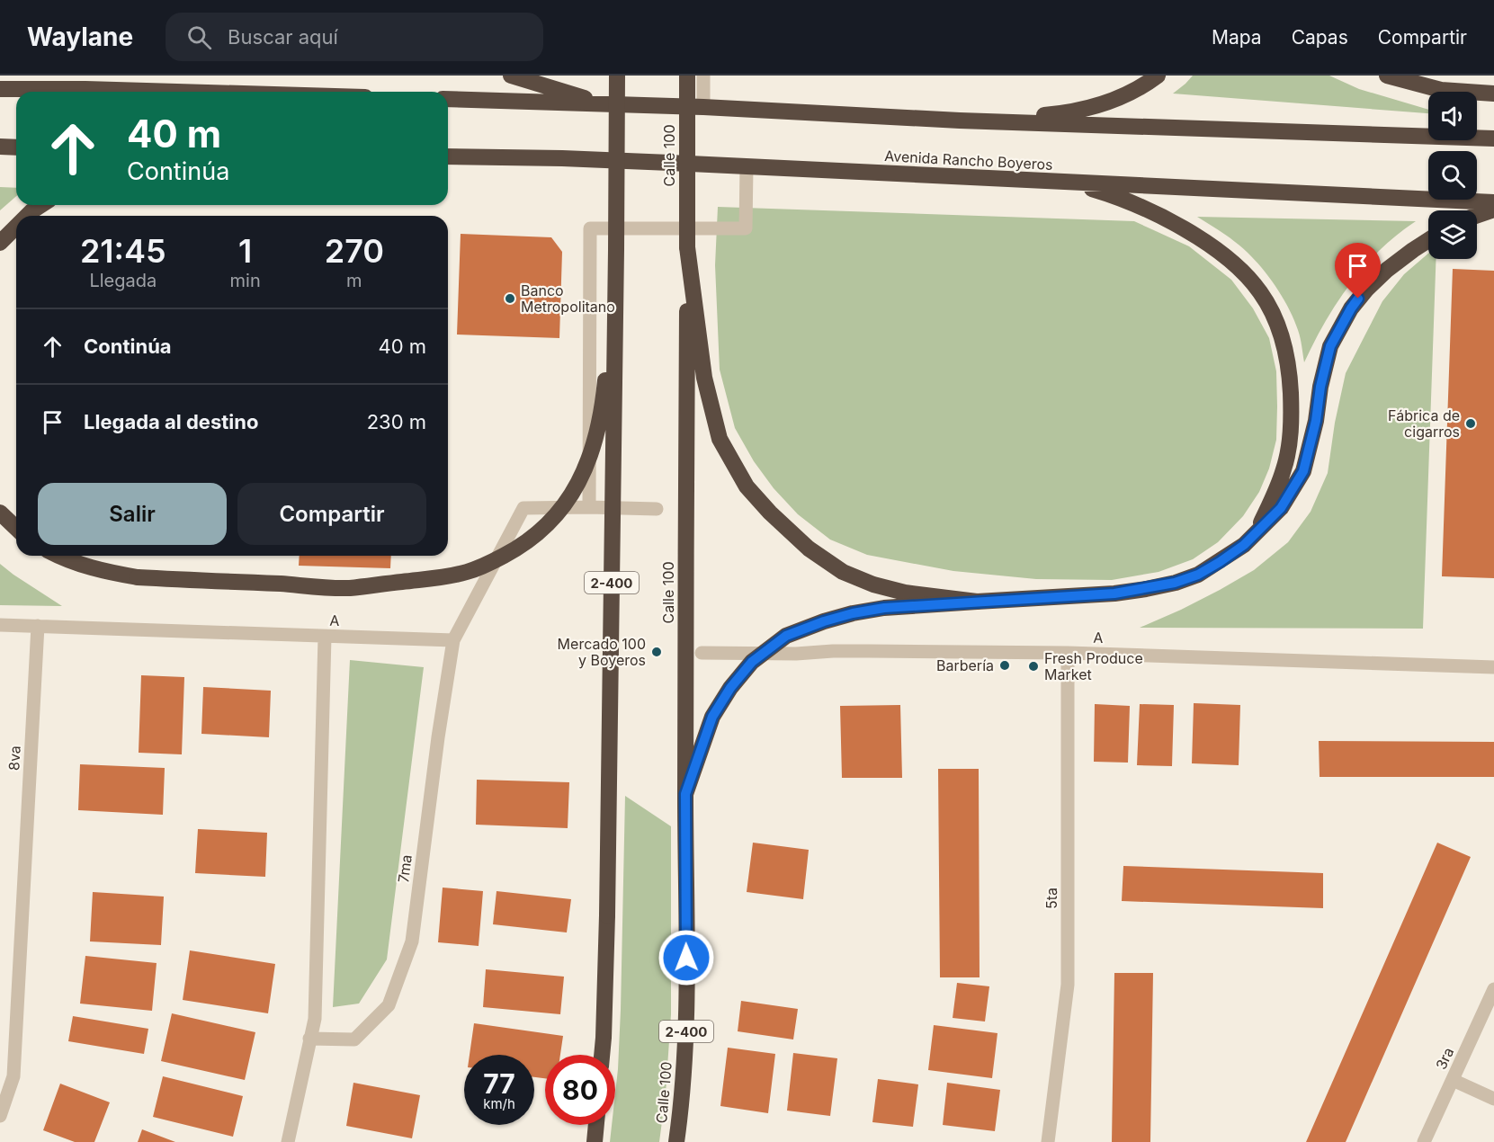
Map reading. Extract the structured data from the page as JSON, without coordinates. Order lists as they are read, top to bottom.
{
  "streets": {
    "highway": ["Calle 100", "Avenida Rancho Boyeros", "2-400"],
    "street": [
      "A",
      "8va",
      "7ma",
      "5ta",
      "3ra"
    ]
  },
  "crossings": [
    ["A", "8va"],
    ["A", "7ma"],
    ["A", "5ta"]
  ],
  "places": [
    "Banco Metropolitano",
    "Fábrica de cigarros",
    "Mercado 100 y Boyeros",
    "Barbería",
    "Fresh Produce Market"
  ],
  "page": {
    "header": "Waylane",
    "search": "Buscar aquí",
    "nav": ["Mapa", "Capas", "Compartir"],
    "turn": ["40 m", "Continúa"],
    "eta": [
      "21:45",
      "Llegada",
      "1",
      "min",
      "270",
      "m"
    ],
    "list": [
      {
        "name": "Continúa",
        "value": "40 m"
      },
      {
        "name": "Llegada al destino",
        "value": "230 m"
      }
    ],
    "buttons": ["Salir", "Compartir"],
    "speed": "77 km/h",
    "limit": "80"
  }
}
